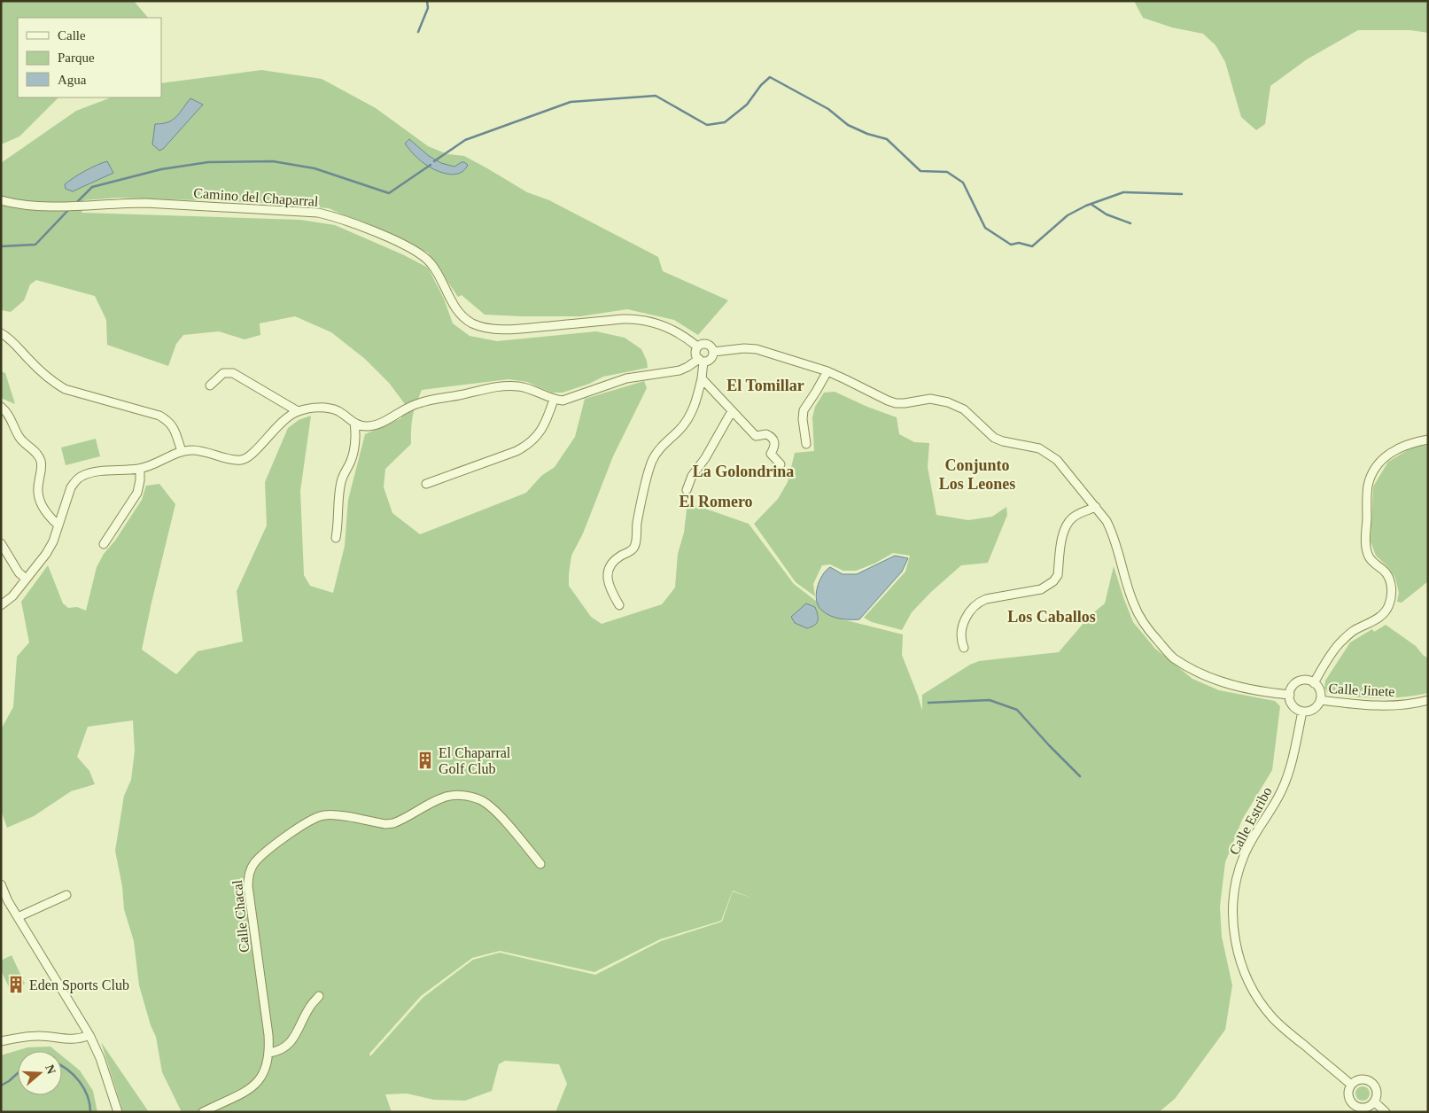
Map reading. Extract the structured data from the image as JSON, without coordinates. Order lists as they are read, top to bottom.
{
  "streets": {
    "street": [
      "Camino del Chaparral",
      "Calle Jinete",
      "Calle Estribo",
      "Calle Chacal"
    ]
  },
  "crossings": [
    ["Calle Jinete", "Calle Estribo"]
  ],
  "districts": [
    "El Tomillar",
    "Conjunto Los Leones",
    "La Golondrina",
    "El Romero",
    "Los Caballos"
  ],
  "places": {
    "building": ["El Chaparral Golf Club", "Eden Sports Club"]
  },
  "legend": ["Calle", "Parque", "Agua"],
  "north": "right"
}
